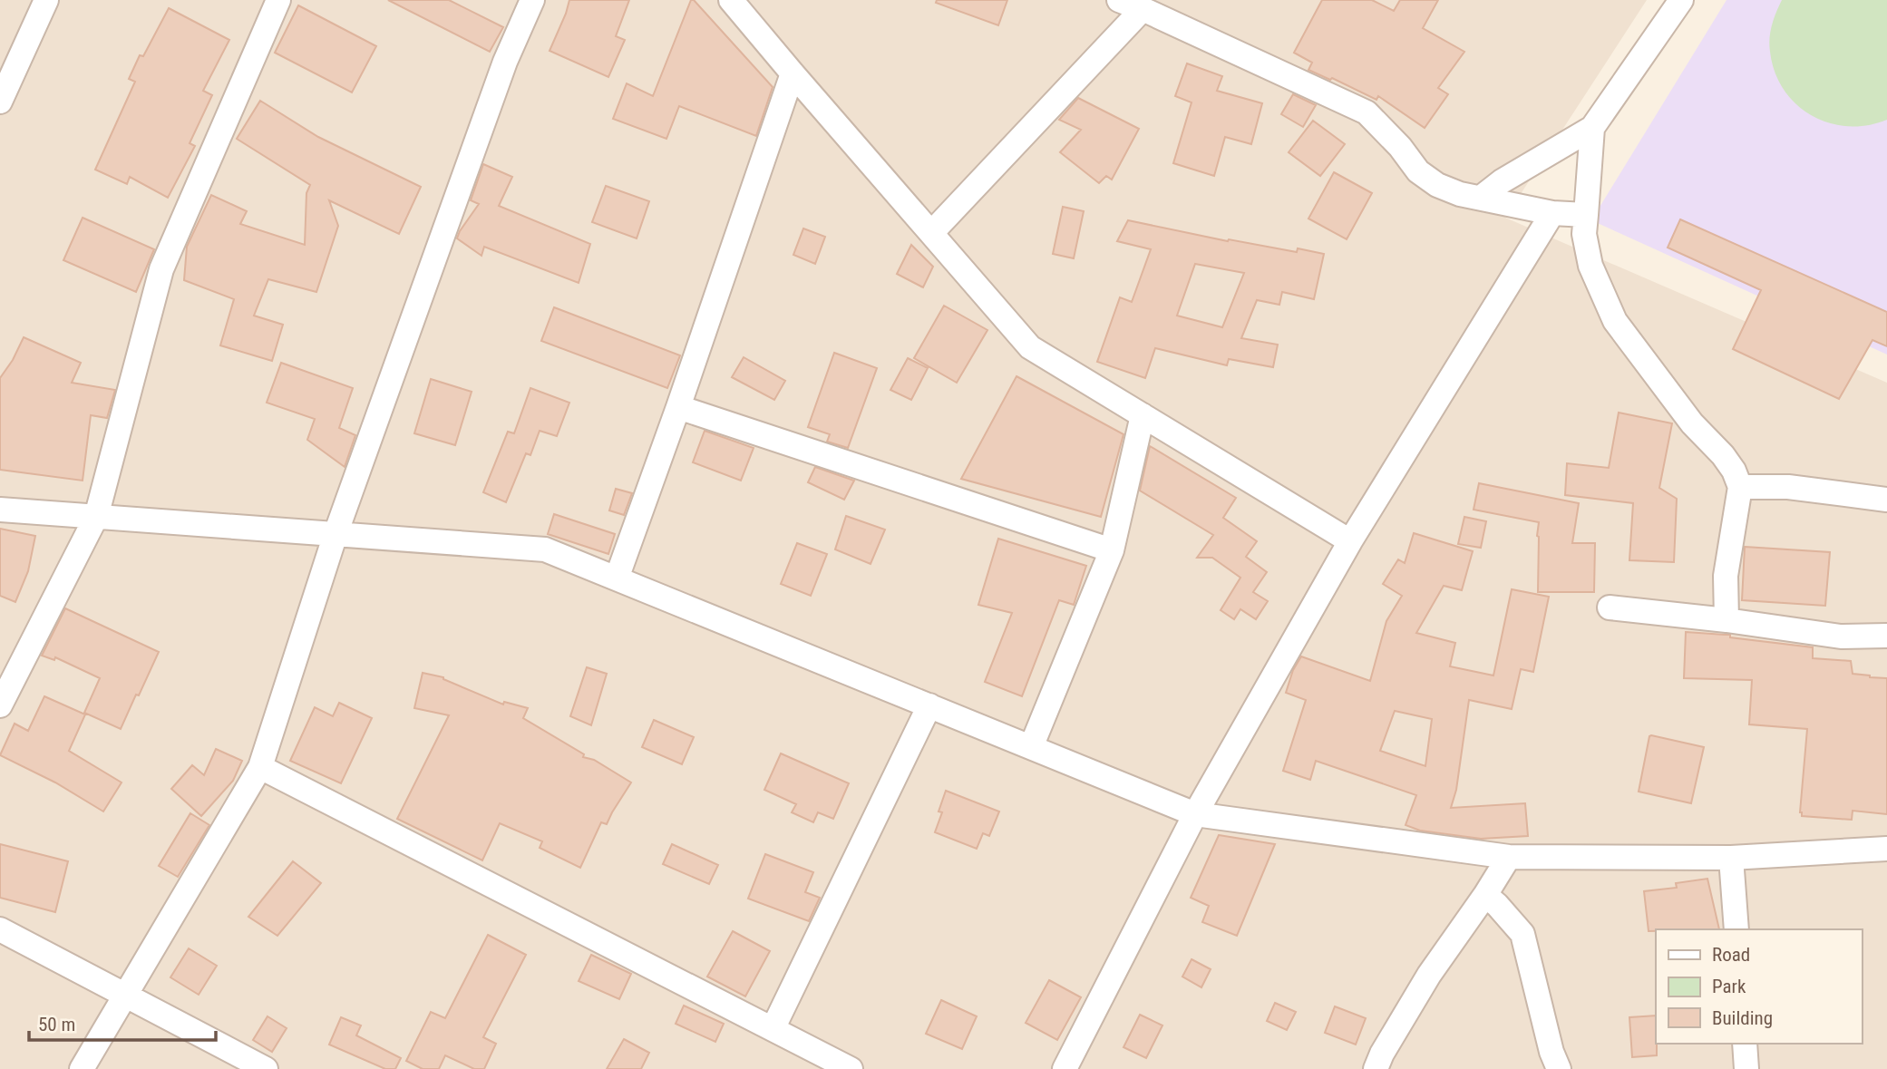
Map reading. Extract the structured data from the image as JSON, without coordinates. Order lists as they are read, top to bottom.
{
  "legend": ["Road", "Park", "Building"],
  "scale_bar": "50 m"
}
